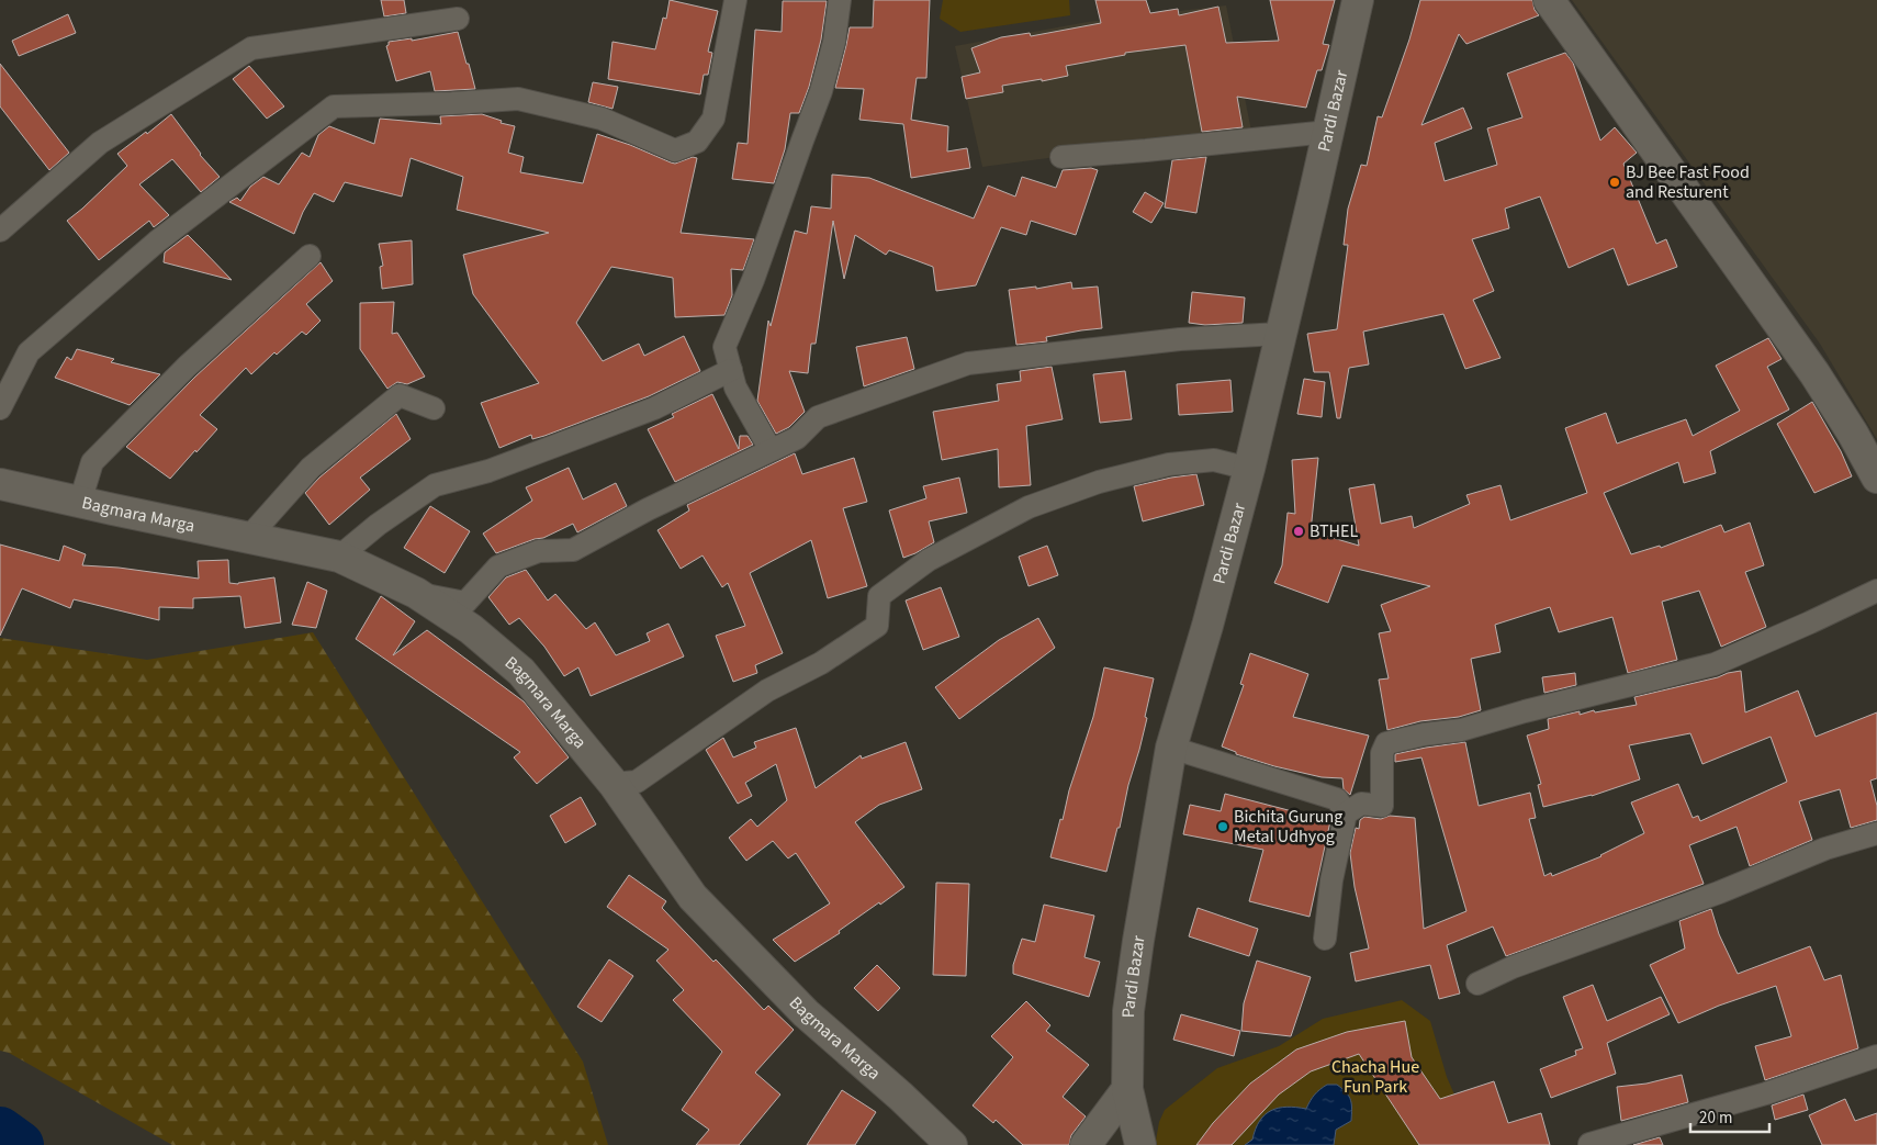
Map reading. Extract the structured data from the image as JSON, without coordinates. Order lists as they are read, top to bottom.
{
  "streets": {
    "main road": ["Pardi Bazar", "Bagmara Marga"]
  },
  "parks": ["Chacha Hue Fun Park"],
  "places": ["BJ Bee Fast Food and Resturent", "BTHEL", "Bichita Gurung Metal Udhyog"],
  "scale_bar": "20 m"
}
